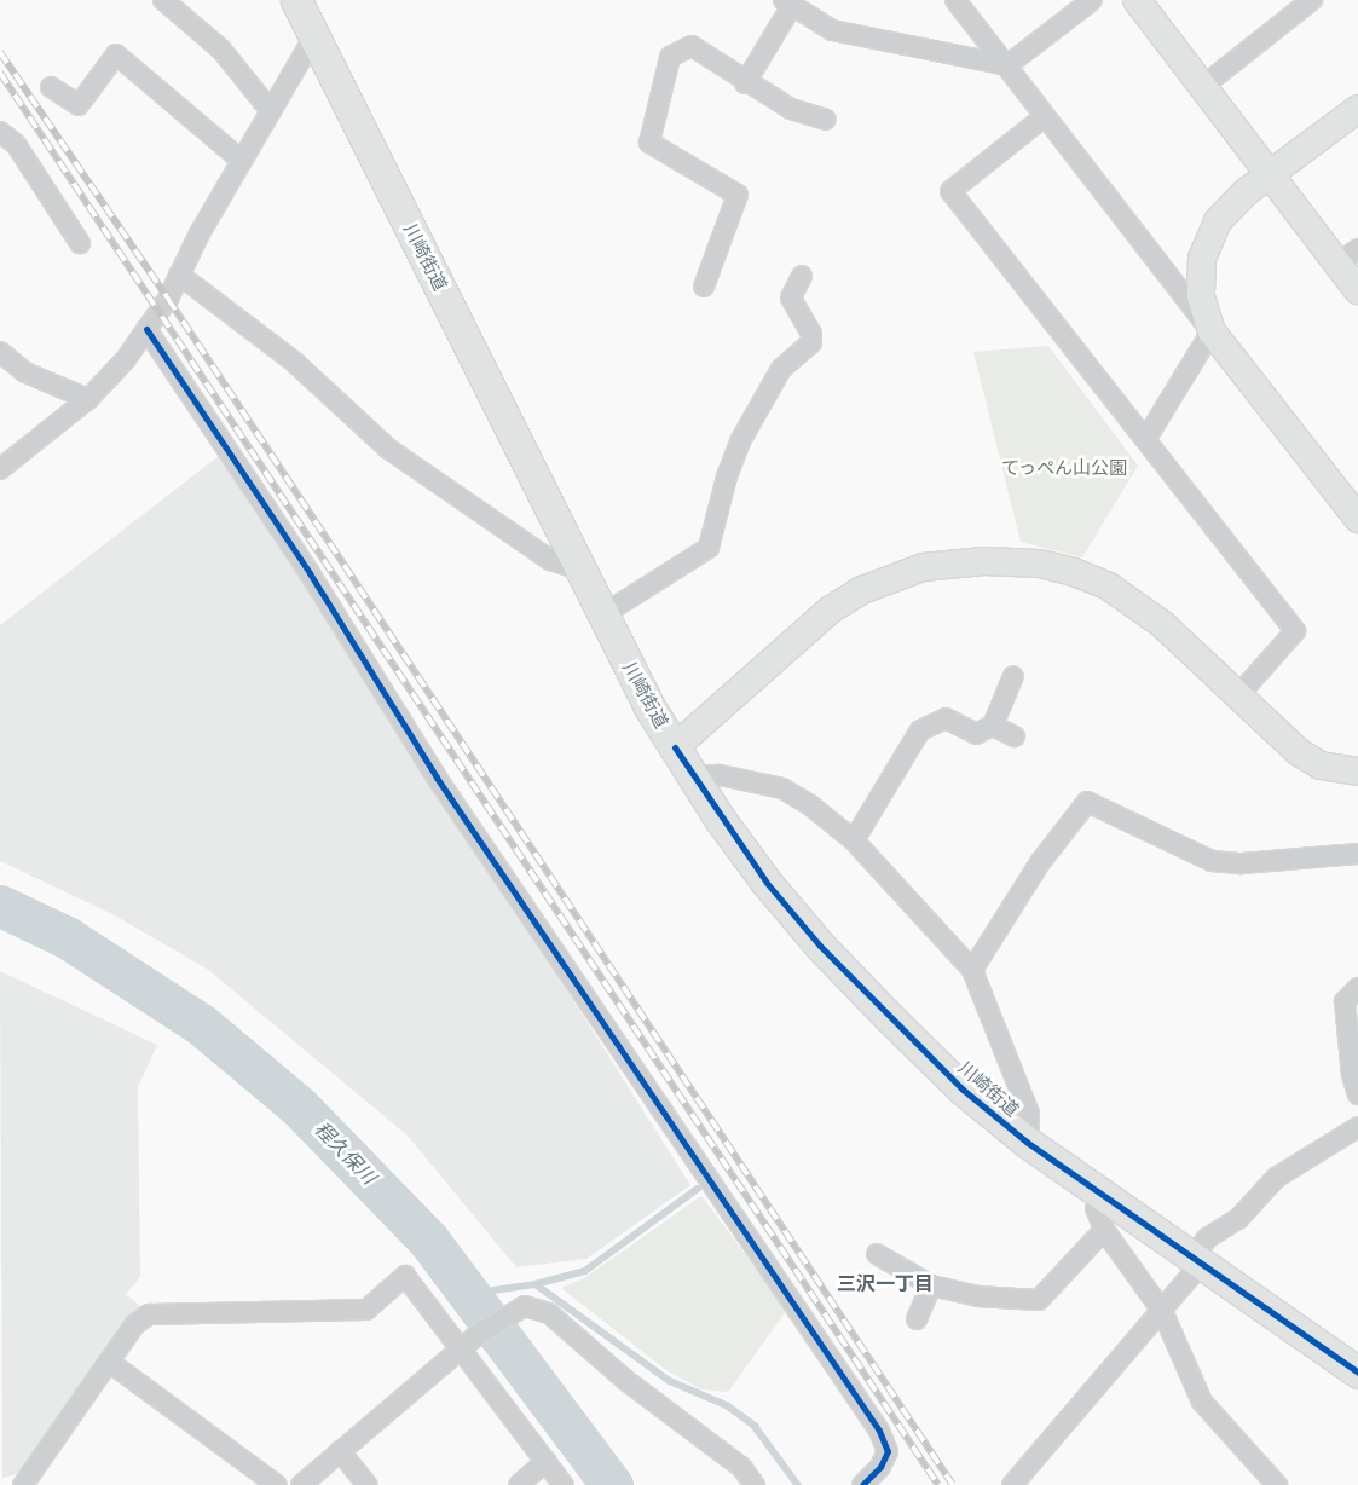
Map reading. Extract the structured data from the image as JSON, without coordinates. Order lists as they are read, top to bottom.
{
  "streets": {
    "main road": ["川崎街道"]
  },
  "districts": ["三沢一丁目"],
  "water": ["程久保川"],
  "parks": ["てっぺん山公園"]
}
